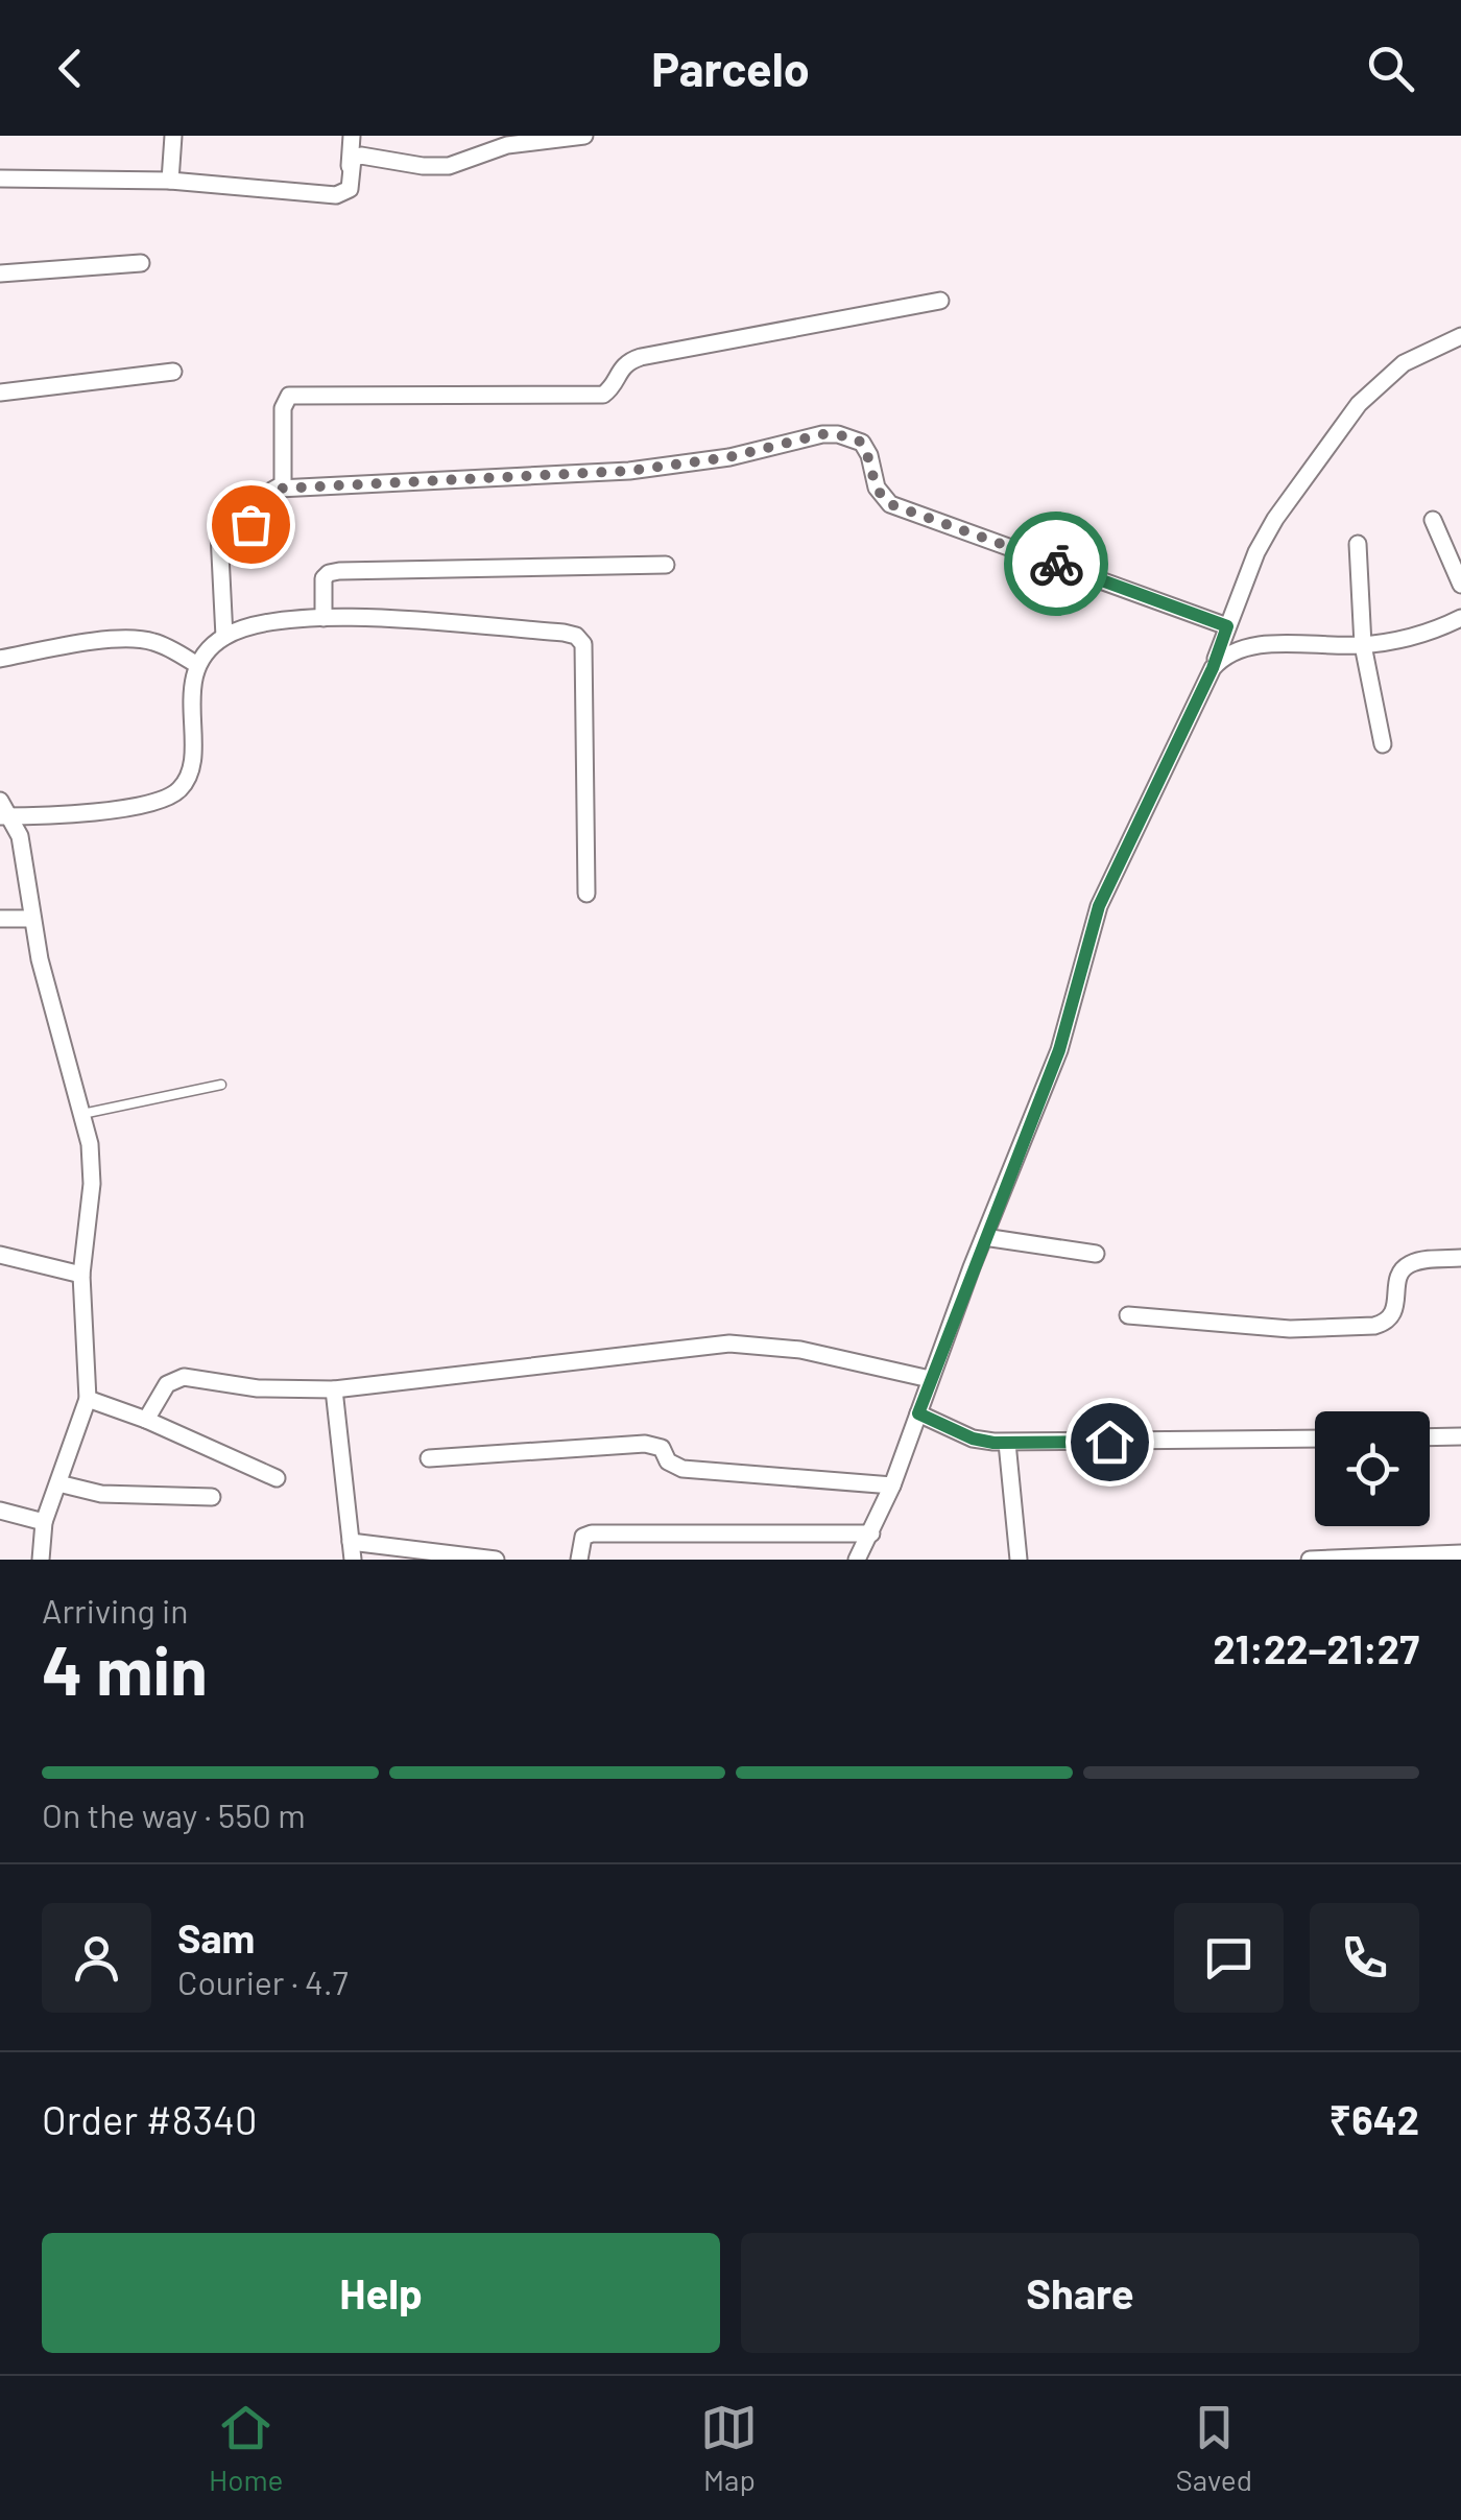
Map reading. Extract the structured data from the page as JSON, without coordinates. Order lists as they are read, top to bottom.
{
  "page": {
    "header": "Parcelo",
    "heading": ["4 min", "Arriving in", "21:22–21:27"],
    "panel": [
      "Sam",
      "Courier · 4.7",
      "Order #8340",
      "₹642"
    ],
    "bar": "On the way · 550 m",
    "buttons": ["Help", "Share"],
    "tabs": ["Home", "Map", "Saved"]
  }
}
